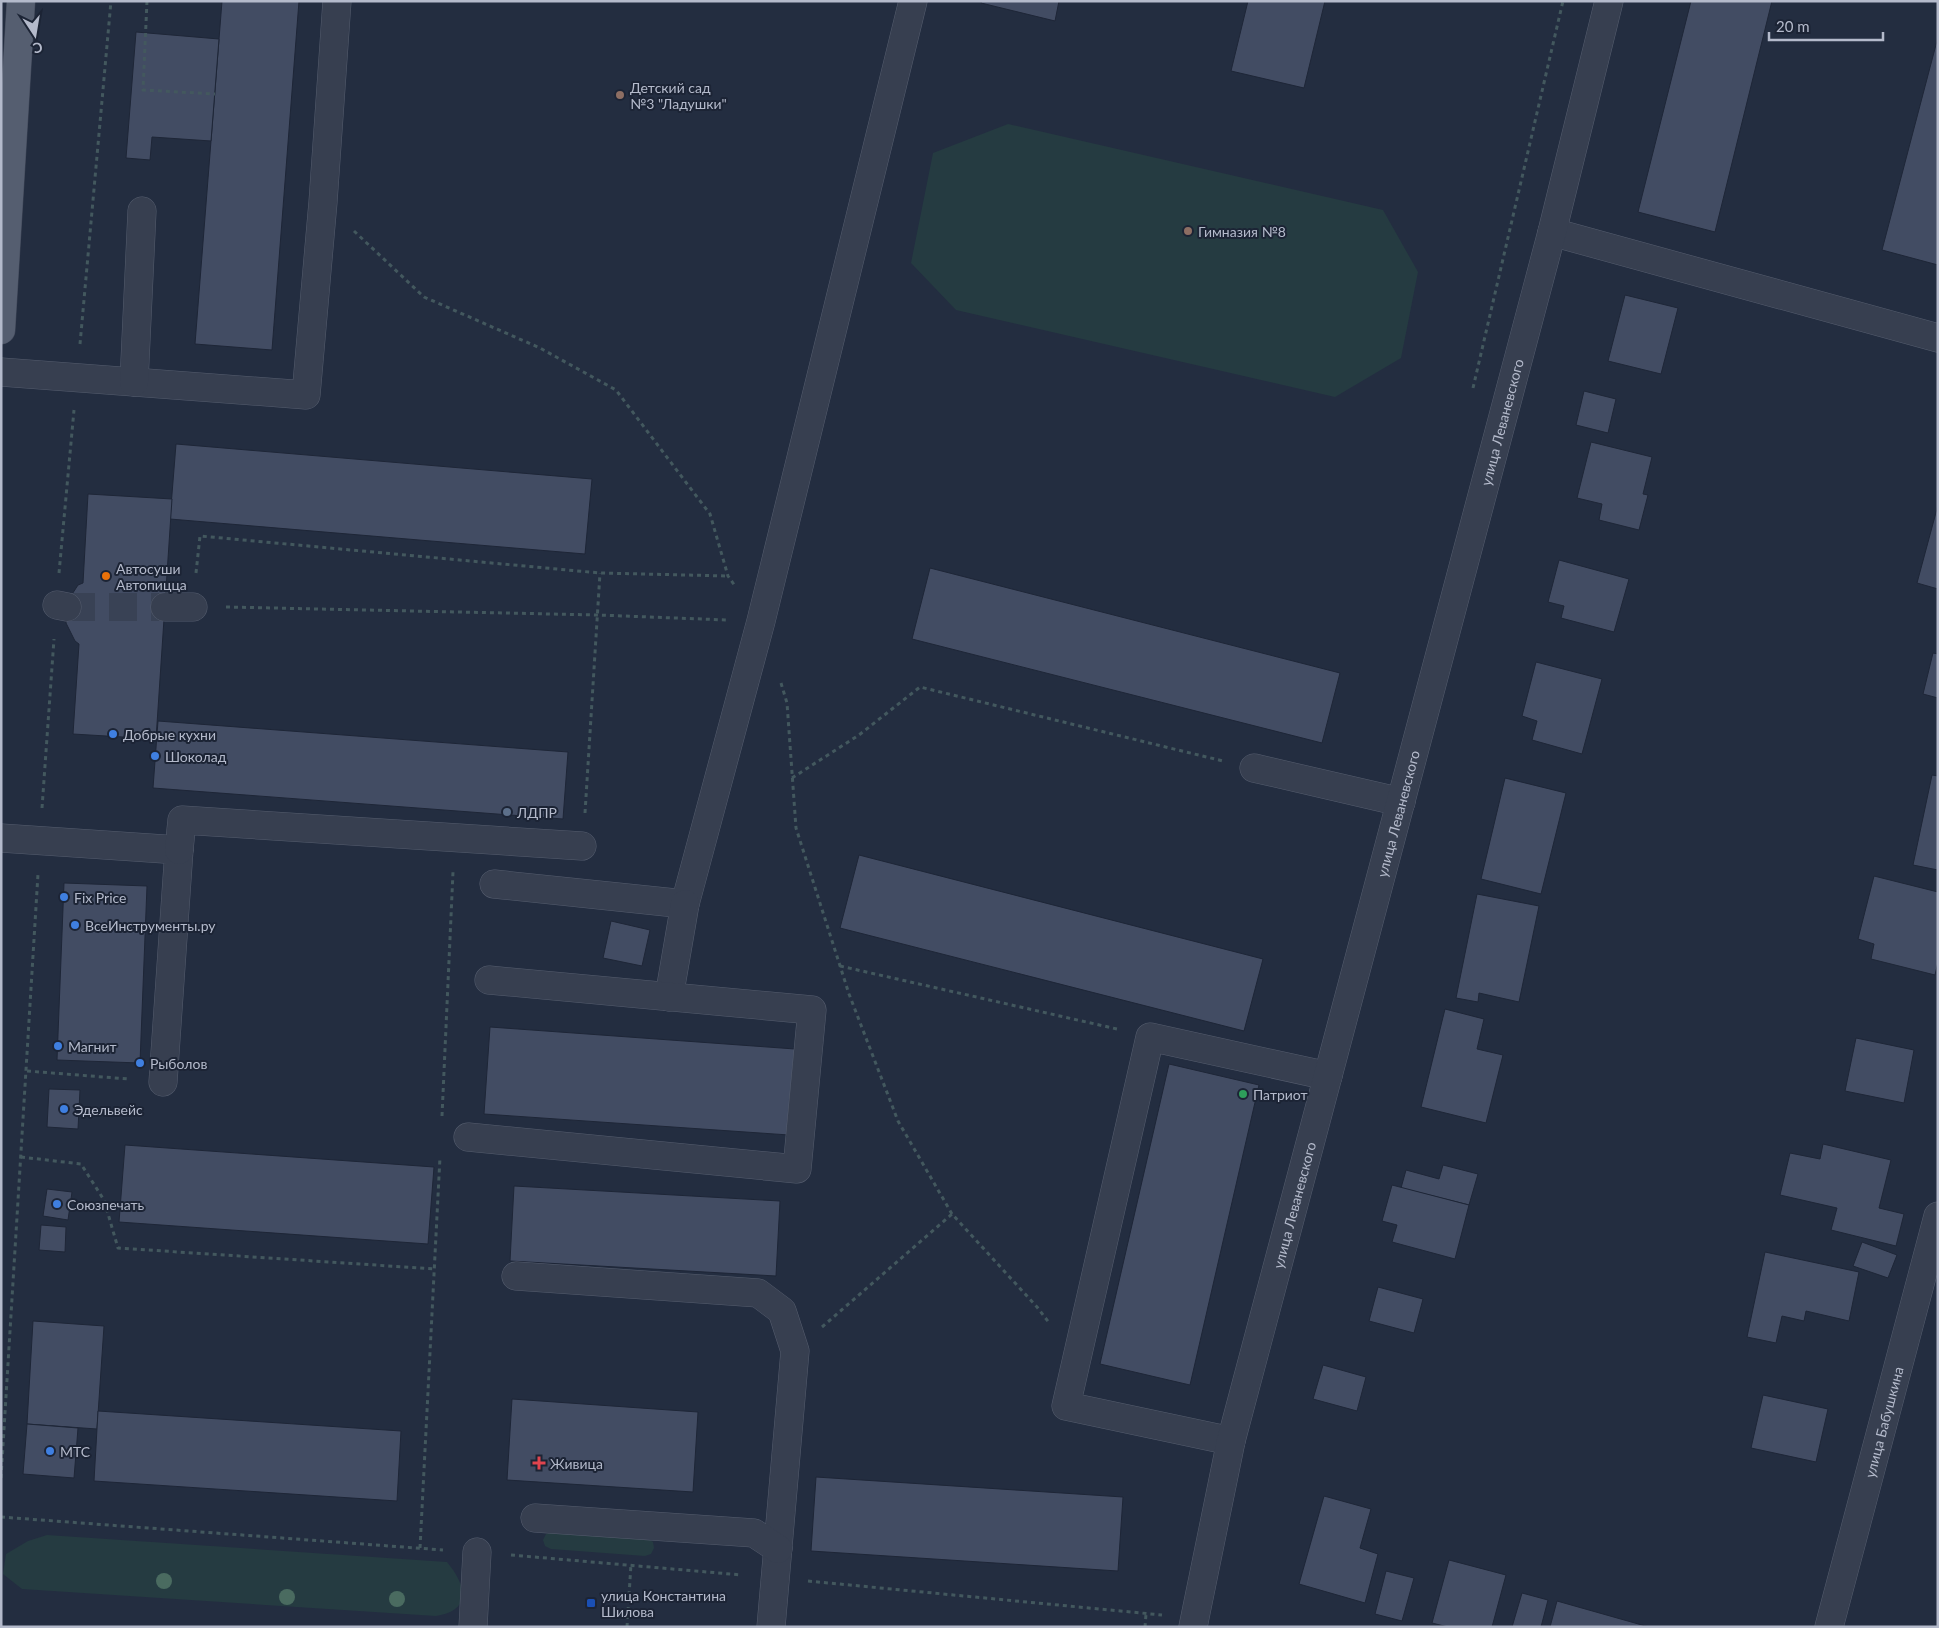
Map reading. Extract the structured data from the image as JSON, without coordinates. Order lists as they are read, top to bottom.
{
  "streets": {
    "street": ["улица Леваневского", "улица Бабушкина"]
  },
  "places": {
    "other": [
      "Детский сад №3 \"Ладушки\"",
      "Гимназия №8",
      "Автосуши Автопицца",
      "Добрые кухни",
      "Шоколад",
      "ЛДПР",
      "Fix Price",
      "ВсеИнструменты.ру",
      "Магнит",
      "Рыболов",
      "Патриот",
      "Эдельвейс",
      "Союзпечать",
      "МТС"
    ],
    "health": ["Живица"],
    "transit": ["улица Константина Шилова"]
  },
  "scale_bar": "20 m",
  "north": "bottom"
}
